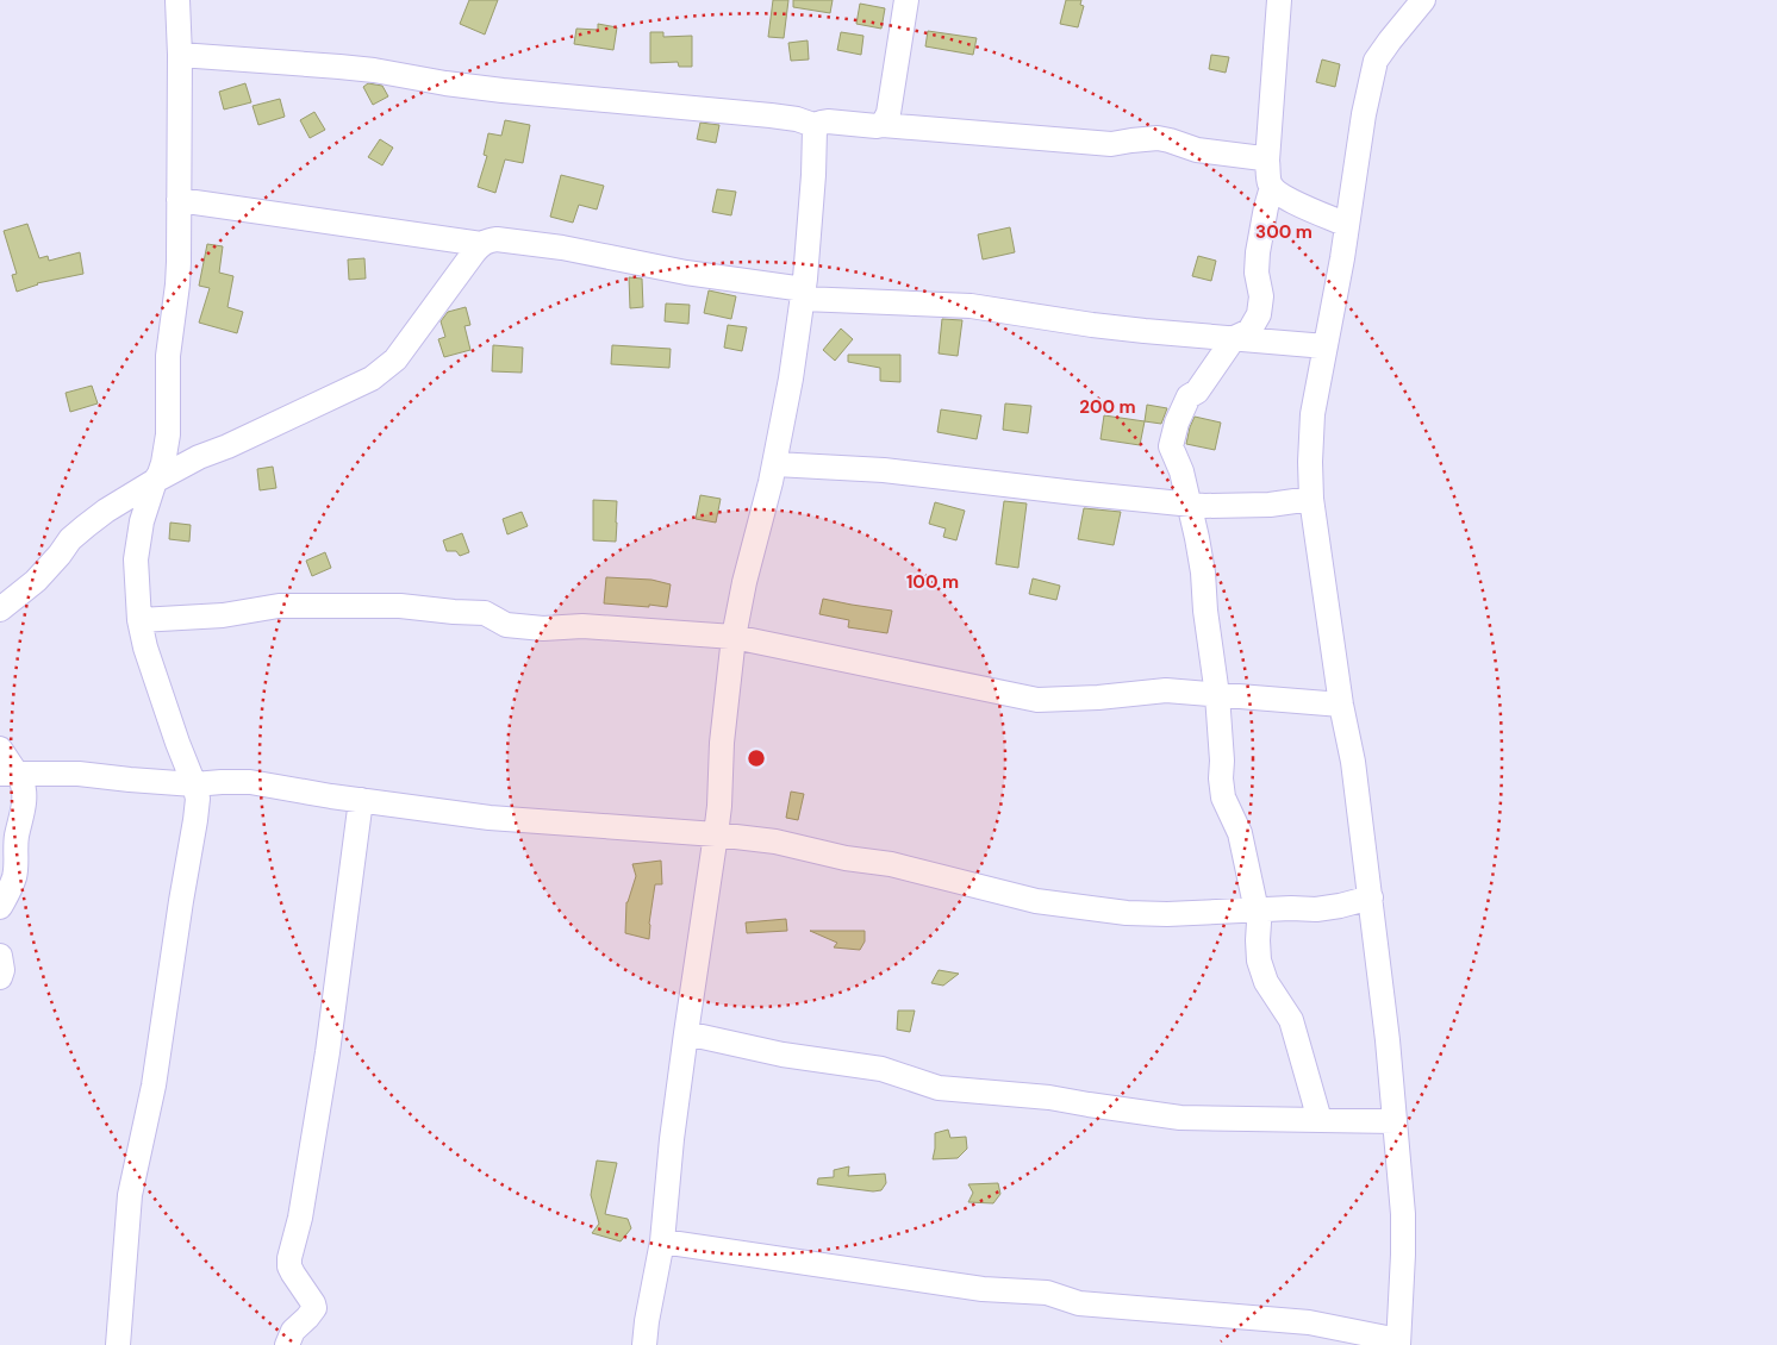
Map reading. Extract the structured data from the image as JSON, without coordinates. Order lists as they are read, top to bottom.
{
  "rings": ["300 m", "200 m", "100 m"]
}
